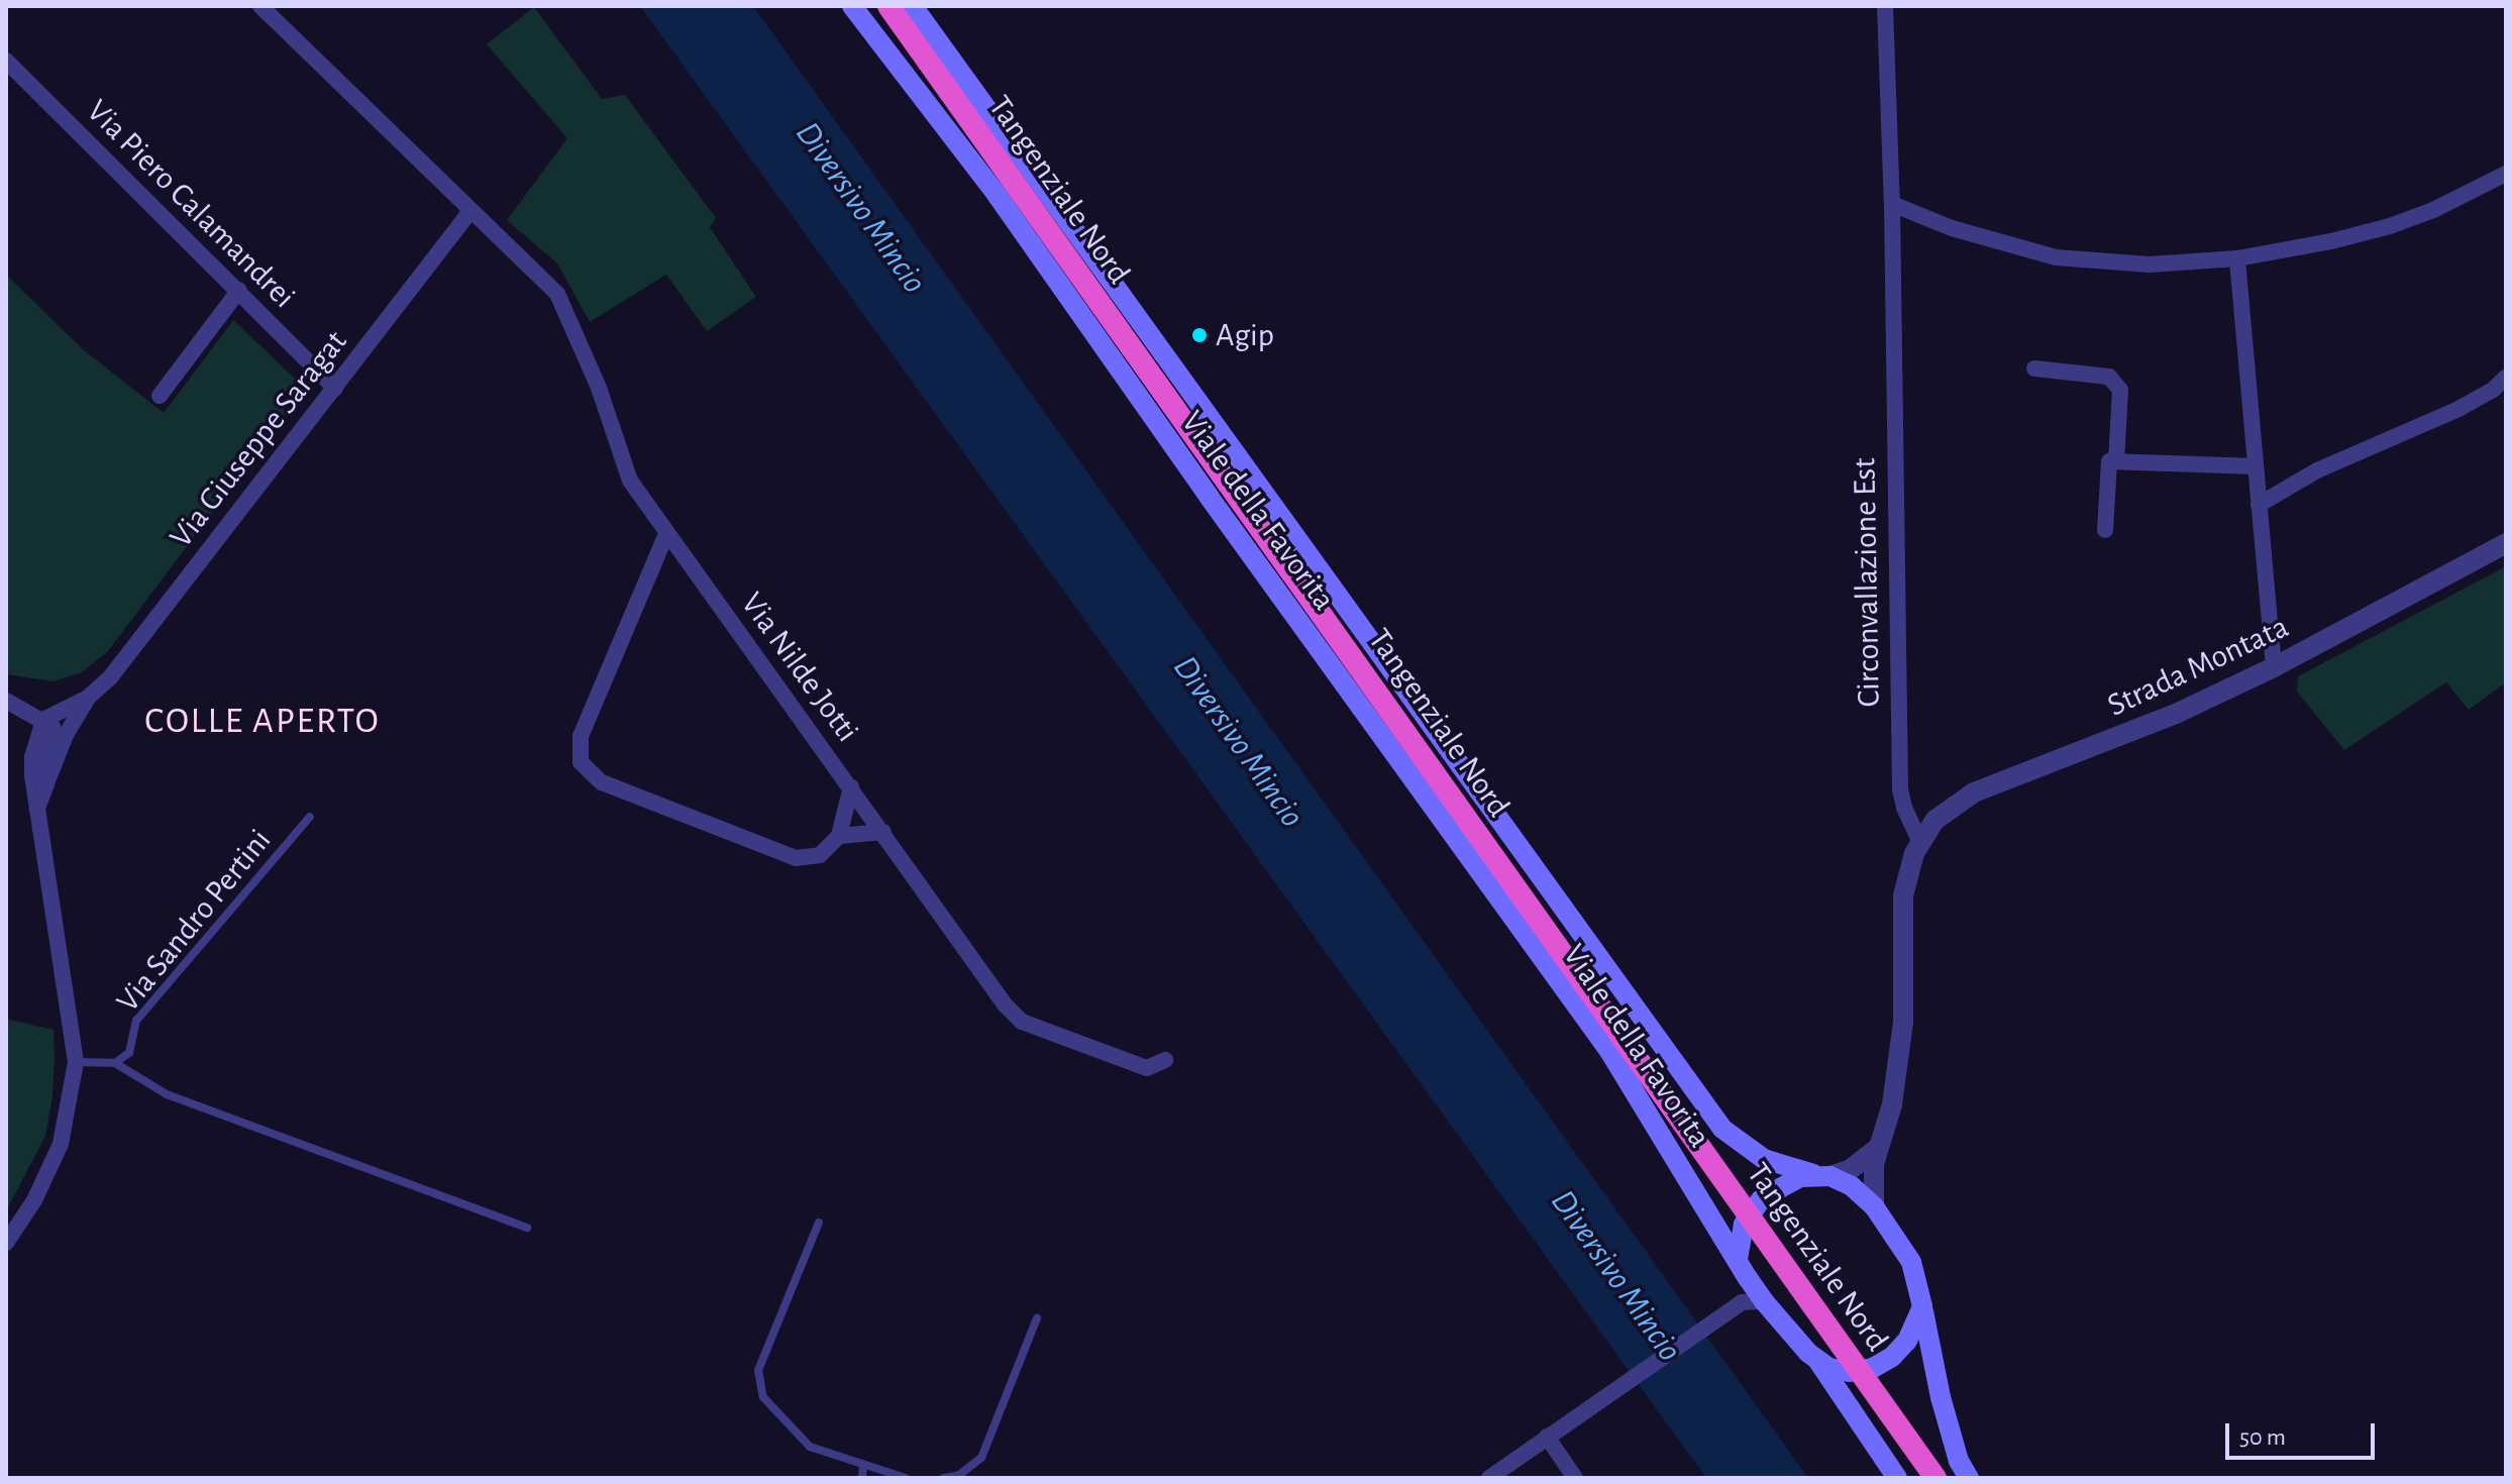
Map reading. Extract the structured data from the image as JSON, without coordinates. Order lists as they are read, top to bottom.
{
  "streets": {
    "highway": ["Tangenziale Nord"],
    "main road": ["Viale della Favorita"],
    "street": [
      "Via Piero Calamandrei",
      "Via Giuseppe Saragat",
      "Circonvallazione Est",
      "Strada Montata",
      "Via Nilde Jotti"
    ],
    "lane": ["Via Sandro Pertini"]
  },
  "crossings": [
    ["Via Piero Calamandrei", "Via Giuseppe Saragat"],
    ["Via Giuseppe Saragat", "Via Nilde Jotti"],
    ["Circonvallazione Est", "Strada Montata"]
  ],
  "districts": ["COLLE APERTO"],
  "water": ["Diversivo Mincio"],
  "places": ["Agip"],
  "scale_bar": "50 m"
}
